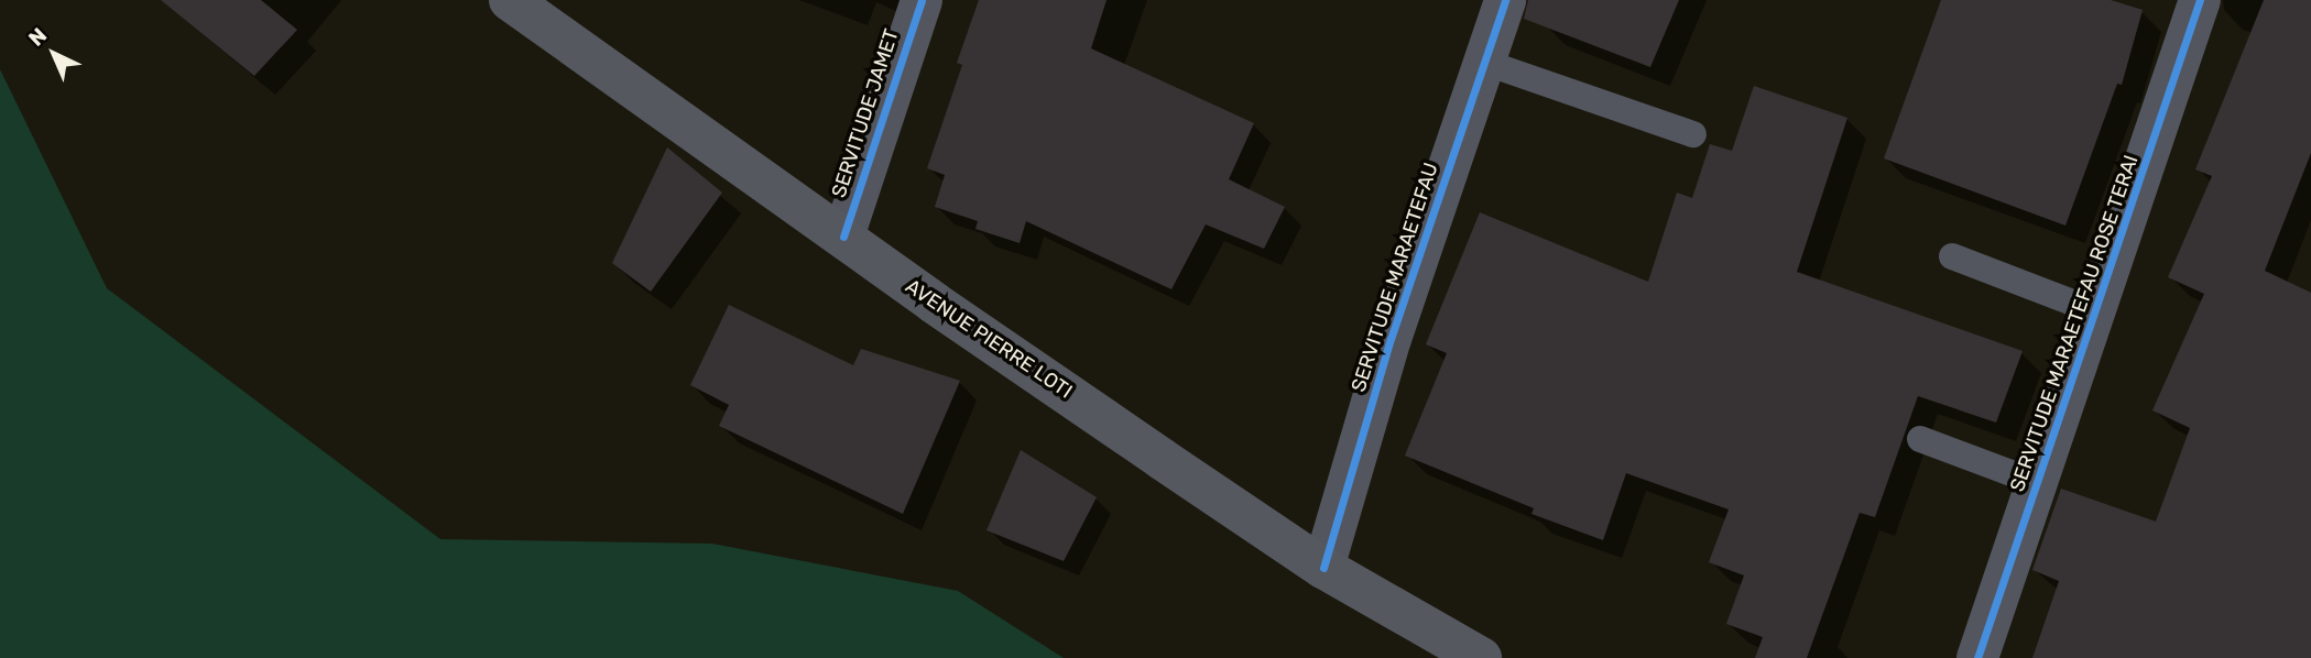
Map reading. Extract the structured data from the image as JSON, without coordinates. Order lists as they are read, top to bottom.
{
  "streets": {
    "main road": ["AVENUE PIERRE LOTI"],
    "street": ["SERVITUDE JAMET", "SERVITUDE MARAETEFAU", "SERVITUDE MARAETEFAU ROSE TERAI"]
  },
  "crossings": [
    ["SERVITUDE JAMET", "AVENUE PIERRE LOTI"],
    ["SERVITUDE MARAETEFAU", "AVENUE PIERRE LOTI"]
  ],
  "north": "top left"
}
